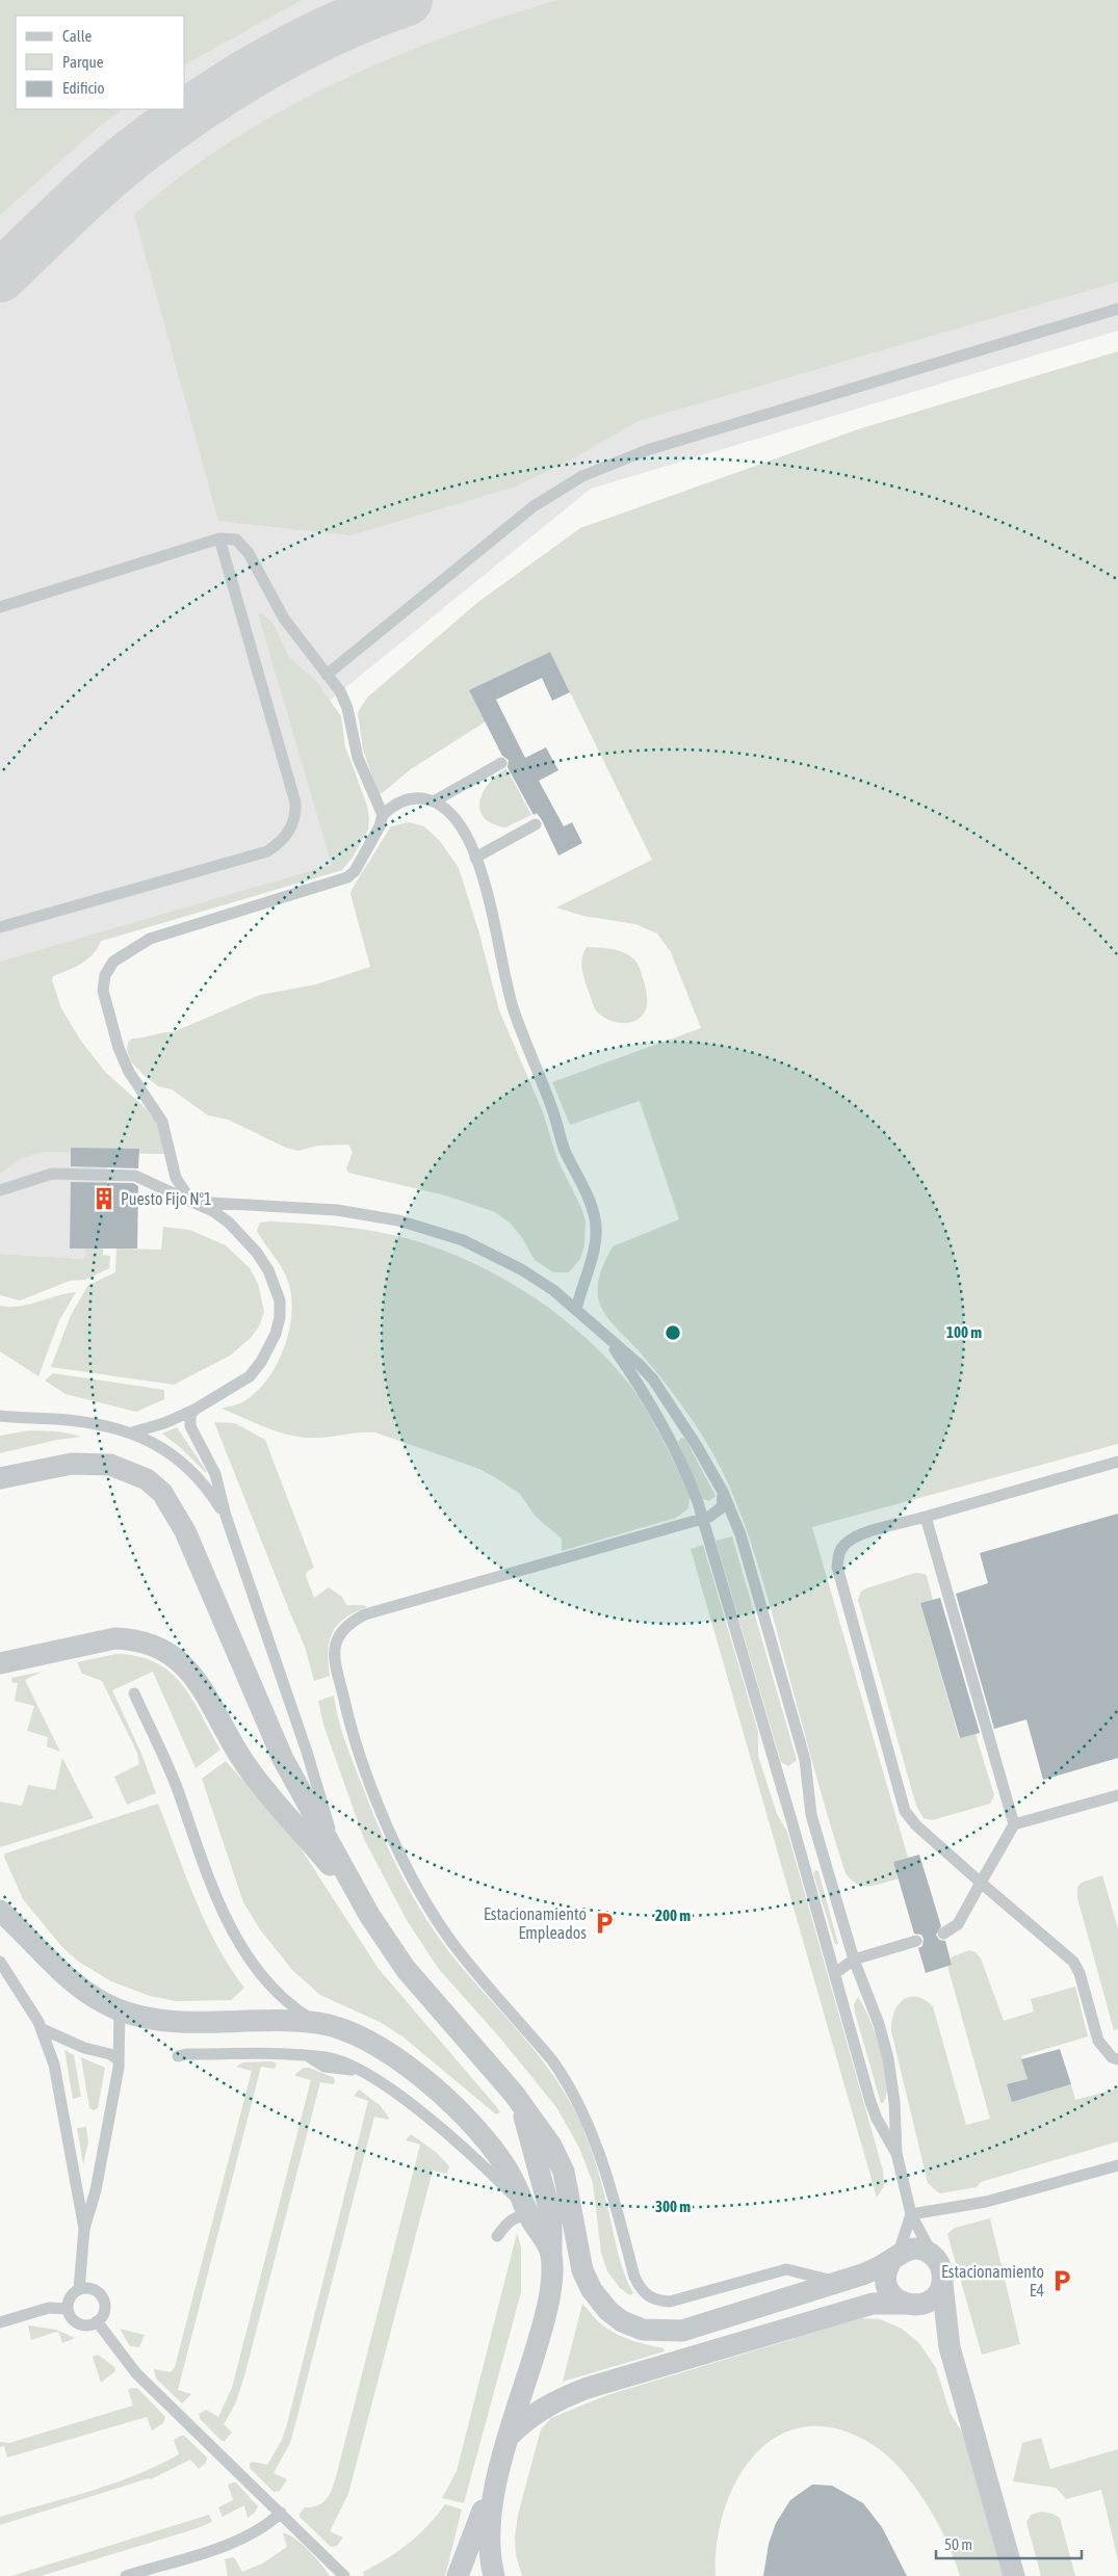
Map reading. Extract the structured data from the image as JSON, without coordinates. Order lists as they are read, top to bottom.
{
  "places": {
    "building": ["Puesto Fijo N°1"],
    "parking": ["Estacionamiento Empleados", "Estacionamiento E4"]
  },
  "legend": ["Calle", "Parque", "Edificio"],
  "scale_bar": "50 m",
  "rings": ["100 m", "200 m", "300 m"]
}
